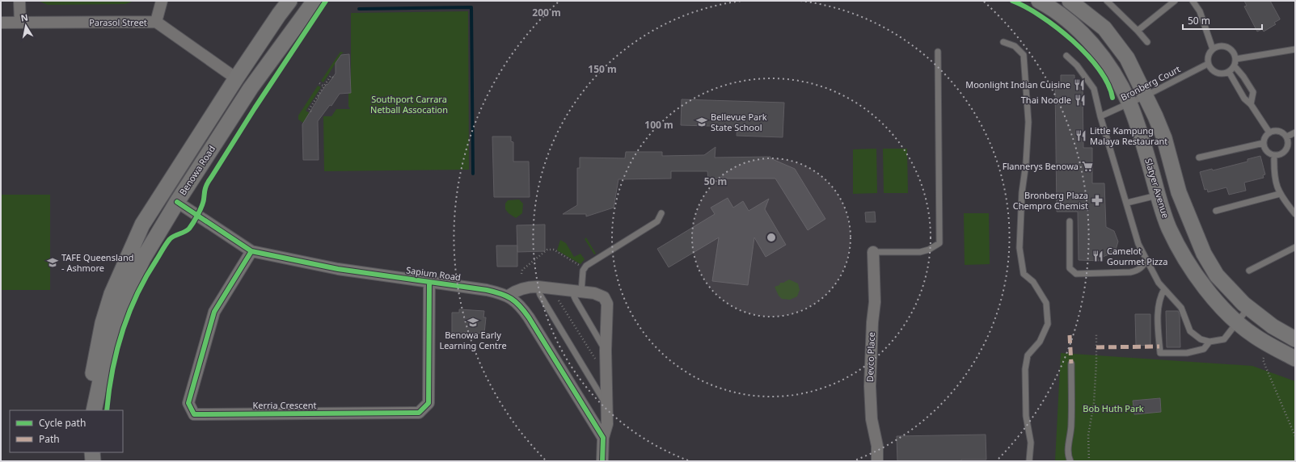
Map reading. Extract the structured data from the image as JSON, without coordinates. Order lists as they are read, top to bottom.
{
  "streets": {
    "main road": ["Benowa Road", "Slatyer Avenue"],
    "street": [
      "Parasol Street",
      "Sapium Road",
      "Devco Place",
      "Kerria Crescent"
    ],
    "lane": ["Bronberg Court"]
  },
  "crossings": [
    ["Parasol Street", "Benowa Road"],
    ["Bronberg Court", "Slatyer Avenue"],
    ["Benowa Road", "Sapium Road"],
    ["Sapium Road", "Kerria Crescent"]
  ],
  "parks": ["Southport Carrara Netball Assocation", "Bob Huth Park"],
  "places": {
    "restaurant": [
      "Moonlight Indian Cuisine",
      "Thai Noodle",
      "Little Kampung Malaya Restaurant",
      "Camelot Gourmet Pizza"
    ],
    "school or university": ["Bellevue Park State School", "TAFE Queensland - Ashmore", "Benowa Early Learning Centre"],
    "supermarket": ["Flannerys Benowa"],
    "pharmacy": ["Bronberg Plaza Chempro Chemist"]
  },
  "legend": ["Cycle path", "Path"],
  "scale_bar": "50 m",
  "north": "top",
  "rings": [
    "200 m",
    "150 m",
    "100 m",
    "50 m"
  ]
}
